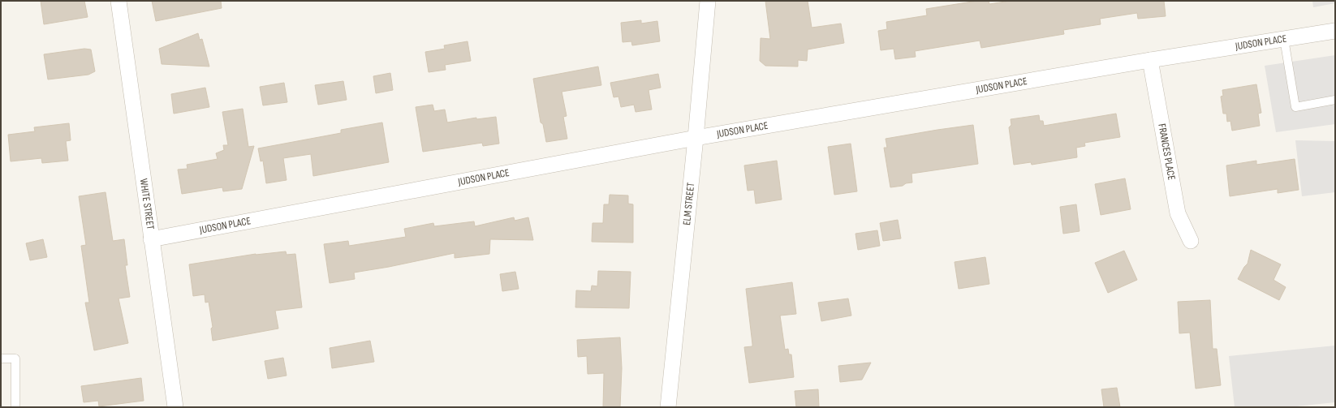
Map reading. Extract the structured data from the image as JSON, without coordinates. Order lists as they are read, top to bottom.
{
  "streets": {
    "street": [
      "JUDSON PLACE",
      "FRANCES PLACE",
      "WHITE STREET",
      "ELM STREET"
    ]
  },
  "crossings": [
    ["JUDSON PLACE", "FRANCES PLACE"],
    ["JUDSON PLACE", "WHITE STREET"],
    ["JUDSON PLACE", "ELM STREET"]
  ]
}
